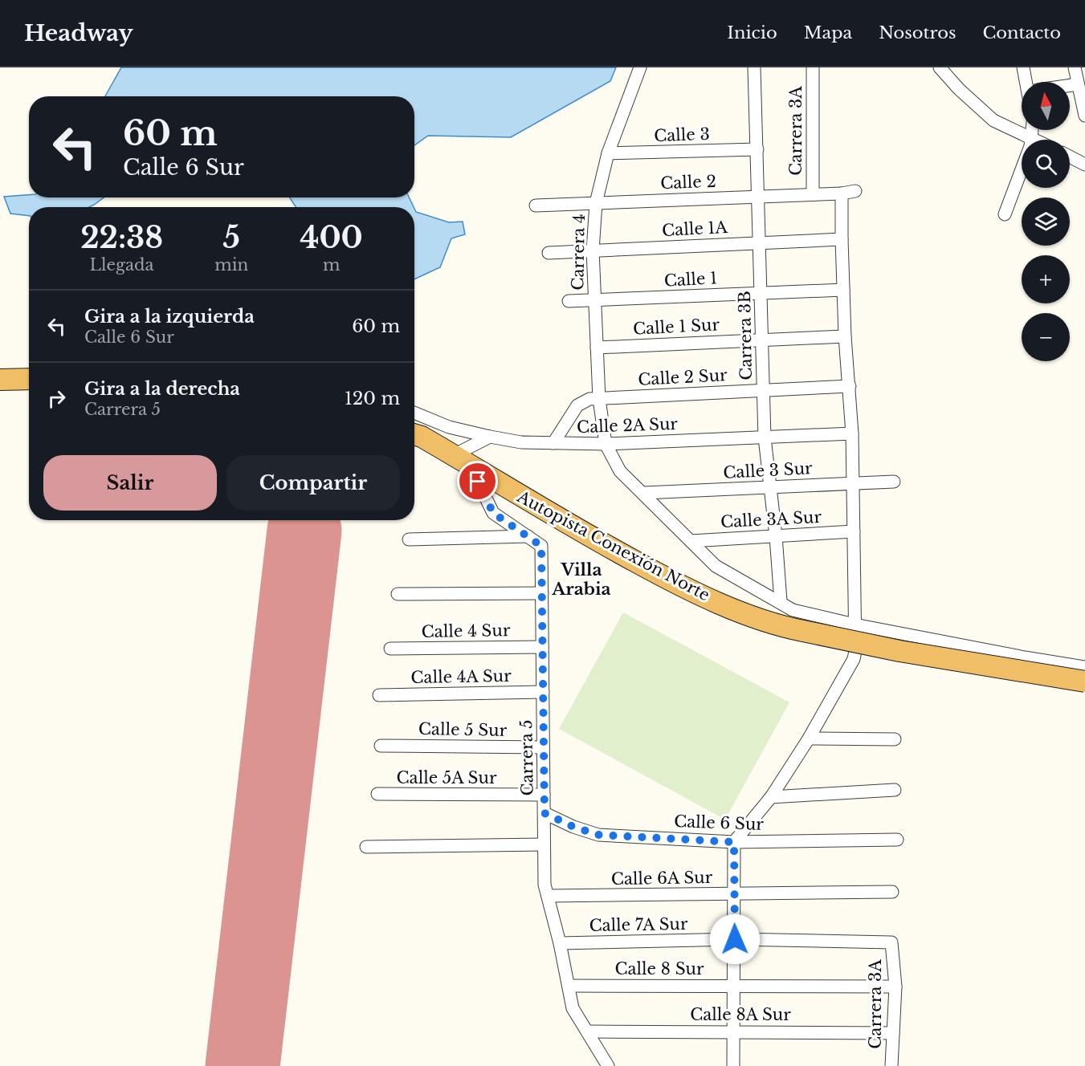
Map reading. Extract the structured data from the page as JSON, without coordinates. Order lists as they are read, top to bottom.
{
  "streets": {
    "highway": ["Autopista Conexión Norte"],
    "street": [
      "Carrera 3A",
      "Calle 3",
      "Calle 2",
      "Calle 1A",
      "Carrera 4",
      "Calle 1",
      "Calle 1 Sur",
      "Carrera 3B",
      "Calle 2 Sur",
      "Calle 2A Sur",
      "Calle 3 Sur",
      "Calle 3A Sur",
      "Calle 4 Sur",
      "Calle 4A Sur",
      "Calle 5 Sur",
      "Carrera 5",
      "Calle 5A Sur",
      "Calle 6 Sur",
      "Calle 6A Sur",
      "Calle 7A Sur",
      "Calle 8 Sur",
      "Calle 8A Sur"
    ]
  },
  "crossings": [
    ["Carrera 3A", "Calle 2"],
    ["Carrera 3A", "Calle 7A Sur"],
    ["Carrera 3A", "Calle 8 Sur"],
    ["Carrera 3A", "Calle 8A Sur"],
    ["Calle 3", "Carrera 4"],
    ["Calle 3", "Carrera 3B"],
    ["Calle 2", "Carrera 4"],
    ["Calle 2", "Carrera 3B"],
    ["Calle 1A", "Carrera 4"],
    ["Calle 1A", "Carrera 3B"],
    ["Carrera 4", "Calle 1"],
    ["Carrera 4", "Calle 1 Sur"],
    ["Carrera 4", "Calle 2 Sur"],
    ["Carrera 4", "Calle 2A Sur"],
    ["Calle 1", "Carrera 3B"],
    ["Calle 1 Sur", "Carrera 3B"],
    ["Carrera 3B", "Calle 2 Sur"],
    ["Carrera 3B", "Calle 2A Sur"],
    ["Carrera 3B", "Calle 3 Sur"],
    ["Carrera 3B", "Calle 3A Sur"],
    ["Calle 2 Sur", "Calle 2A Sur"],
    ["Autopista Conexión Norte", "Carrera 5"],
    ["Calle 4 Sur", "Carrera 5"],
    ["Calle 4A Sur", "Carrera 5"],
    ["Calle 5 Sur", "Carrera 5"],
    ["Carrera 5", "Calle 5A Sur"],
    ["Carrera 5", "Calle 6 Sur"],
    ["Carrera 5", "Calle 6A Sur"],
    ["Carrera 5", "Calle 7A Sur"],
    ["Carrera 5", "Calle 8 Sur"],
    ["Carrera 5", "Calle 8A Sur"]
  ],
  "districts": ["Villa Arabia"],
  "north": "top",
  "page": {
    "header": "Headway",
    "nav": [
      "Inicio",
      "Mapa",
      "Nosotros",
      "Contacto"
    ],
    "map_buttons": ["+", "−"],
    "turn": ["60 m", "Calle 6 Sur"],
    "eta": [
      "22:38",
      "Llegada",
      "5",
      "min",
      "400",
      "m"
    ],
    "list": [
      {
        "name": "Gira a la izquierda",
        "note": "Calle 6 Sur",
        "value": "60 m"
      },
      {
        "name": "Gira a la derecha",
        "note": "Carrera 5",
        "value": "120 m"
      }
    ],
    "buttons": ["Salir", "Compartir"]
  }
}
